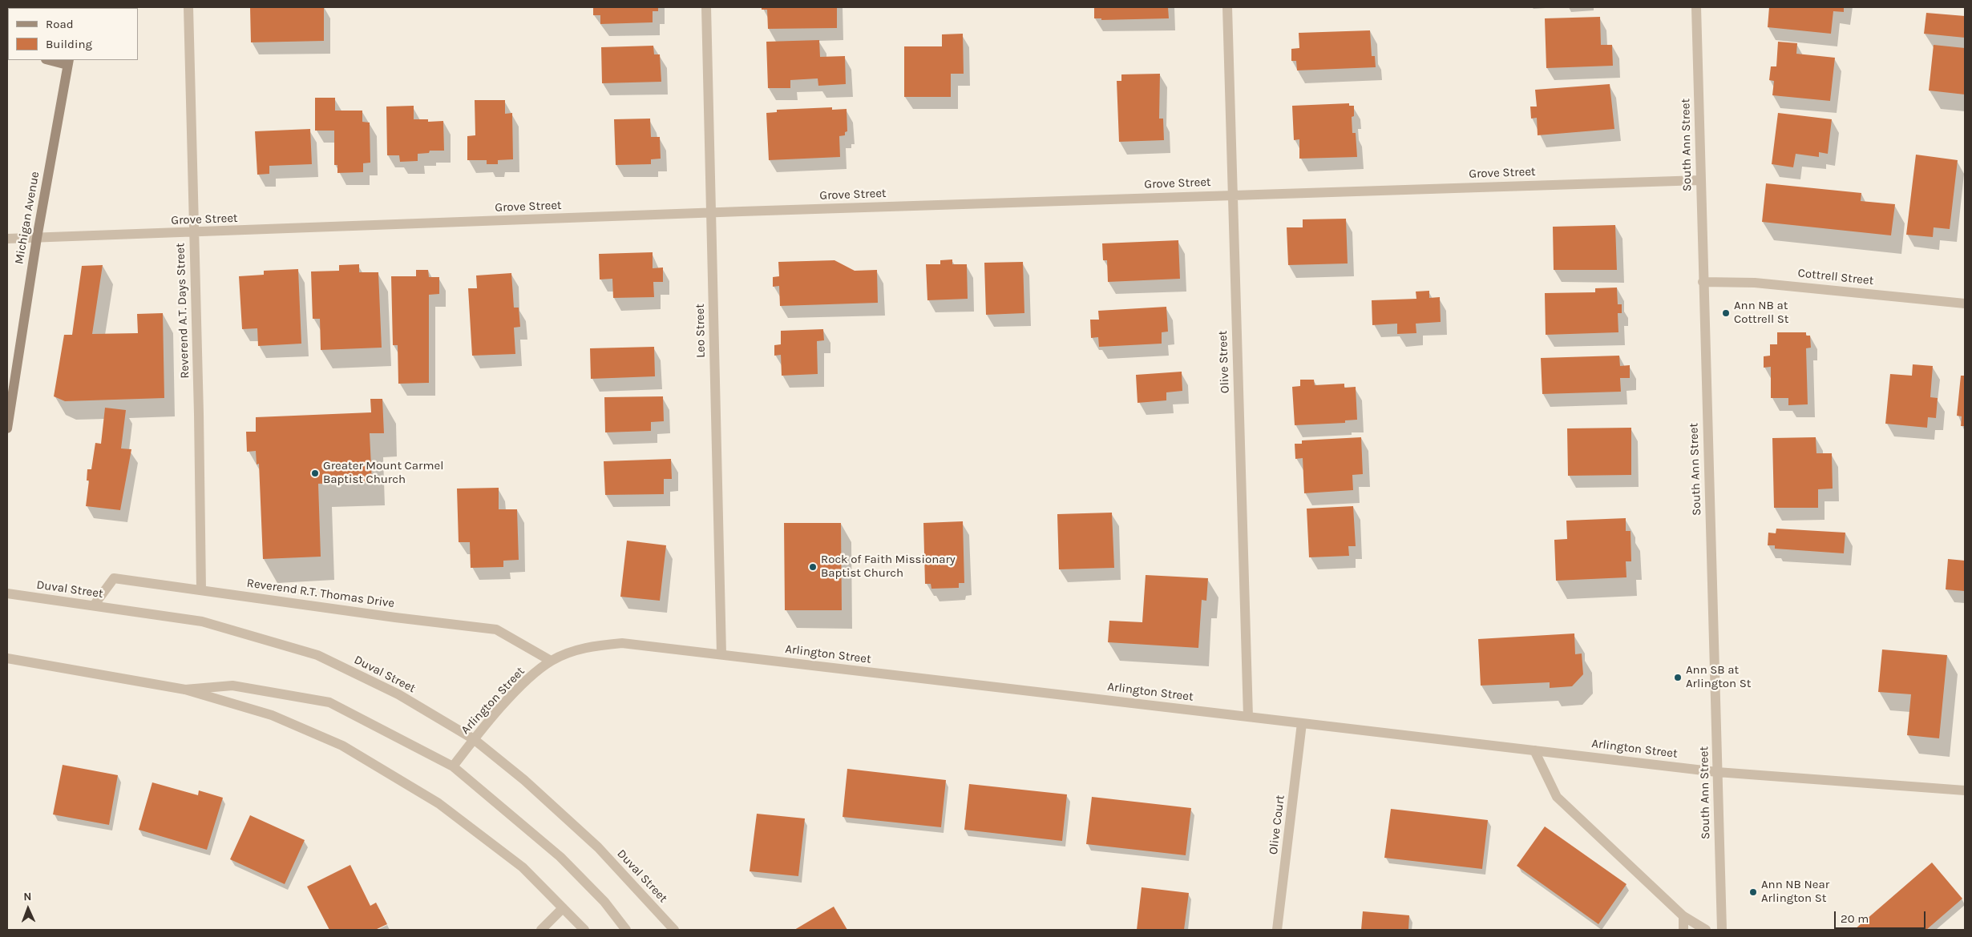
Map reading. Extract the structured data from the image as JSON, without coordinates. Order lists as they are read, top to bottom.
{
  "streets": {
    "main road": ["Michigan Avenue"],
    "street": [
      "South Ann Street",
      "Grove Street",
      "Cottrell Street",
      "Reverend A.T. Days Street",
      "Leo Street",
      "Olive Street",
      "Duval Street",
      "Reverend R.T. Thomas Drive",
      "Arlington Street",
      "Olive Court"
    ]
  },
  "crossings": [
    ["South Ann Street", "Grove Street"],
    ["South Ann Street", "Cottrell Street"],
    ["South Ann Street", "Arlington Street"],
    ["Grove Street", "Michigan Avenue"],
    ["Grove Street", "Reverend A.T. Days Street"],
    ["Grove Street", "Leo Street"],
    ["Grove Street", "Olive Street"],
    ["Reverend A.T. Days Street", "Reverend R.T. Thomas Drive"],
    ["Leo Street", "Arlington Street"],
    ["Olive Street", "Arlington Street"],
    ["Duval Street", "Reverend R.T. Thomas Drive"],
    ["Duval Street", "Arlington Street"],
    ["Reverend R.T. Thomas Drive", "Arlington Street"],
    ["Arlington Street", "Olive Court"]
  ],
  "places": [
    "Ann NB at Cottrell St",
    "Greater Mount Carmel Baptist Church",
    "Rock of Faith Missionary Baptist Church",
    "Ann SB at Arlington St",
    "Ann NB Near Arlington St"
  ],
  "legend": ["Road", "Building"],
  "scale_bar": "20 m",
  "north": "top"
}
